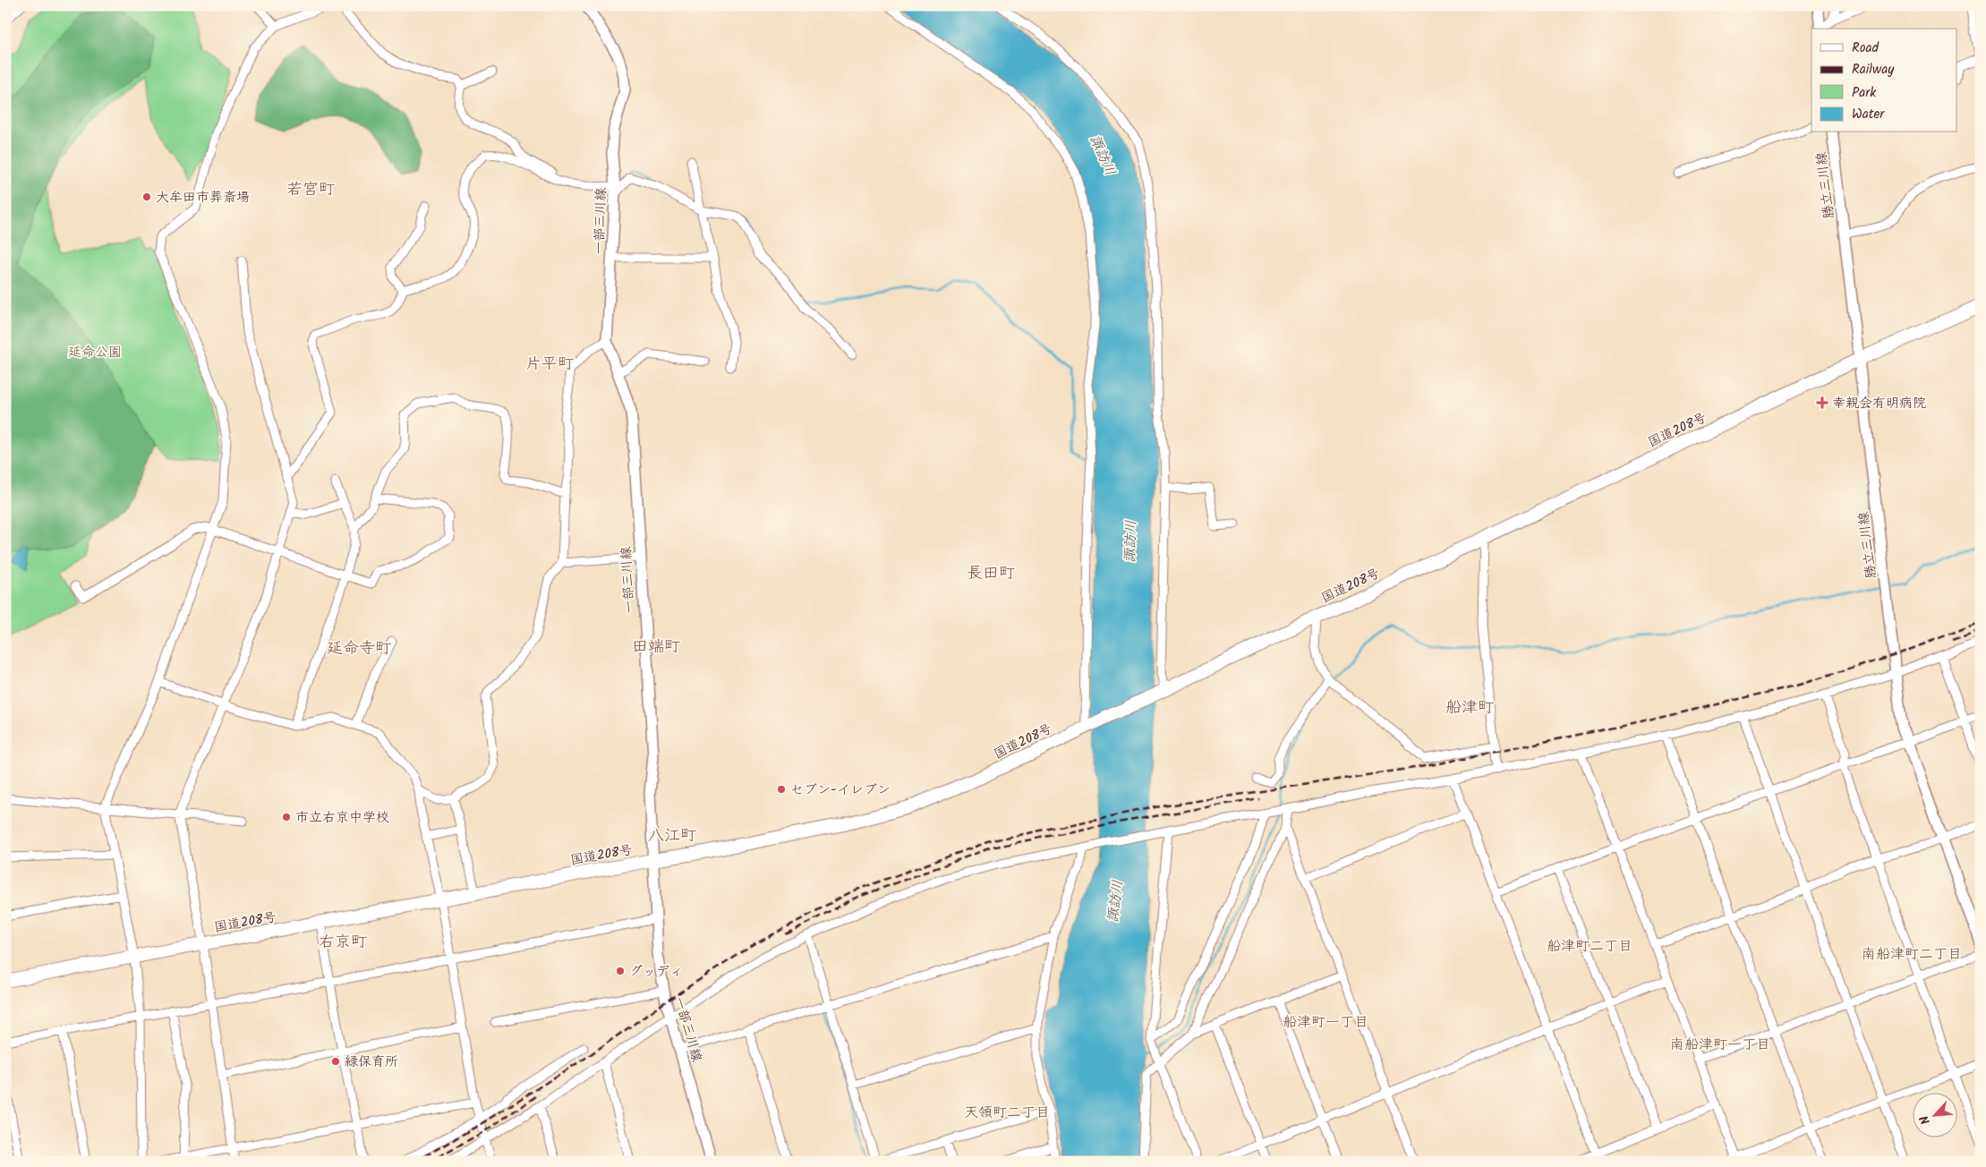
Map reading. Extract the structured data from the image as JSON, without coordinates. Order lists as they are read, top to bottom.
{
  "streets": {
    "highway": ["国道208号"],
    "main road": ["勝立三川線", "一部三川線"]
  },
  "crossings": [
    ["勝立三川線", "国道208号"],
    ["一部三川線", "国道208号"]
  ],
  "districts": [
    "若宮町",
    "片平町",
    "長田町",
    "田端町",
    "延命寺町",
    "船津町",
    "八江町",
    "右京町",
    "船津町二丁目",
    "南船津町二丁目",
    "船津町一丁目",
    "南船津町一丁目",
    "天領町二丁目"
  ],
  "water": ["諏訪川"],
  "parks": ["延命公園"],
  "places": {
    "other": [
      "大牟田市葬斎場",
      "セブン-イレブン",
      "市立右京中学校",
      "グッディ",
      "緑保育所"
    ],
    "health": ["幸親会有明病院"]
  },
  "legend": [
    "Road",
    "Railway",
    "Park",
    "Water"
  ],
  "north": "bottom left"
}
